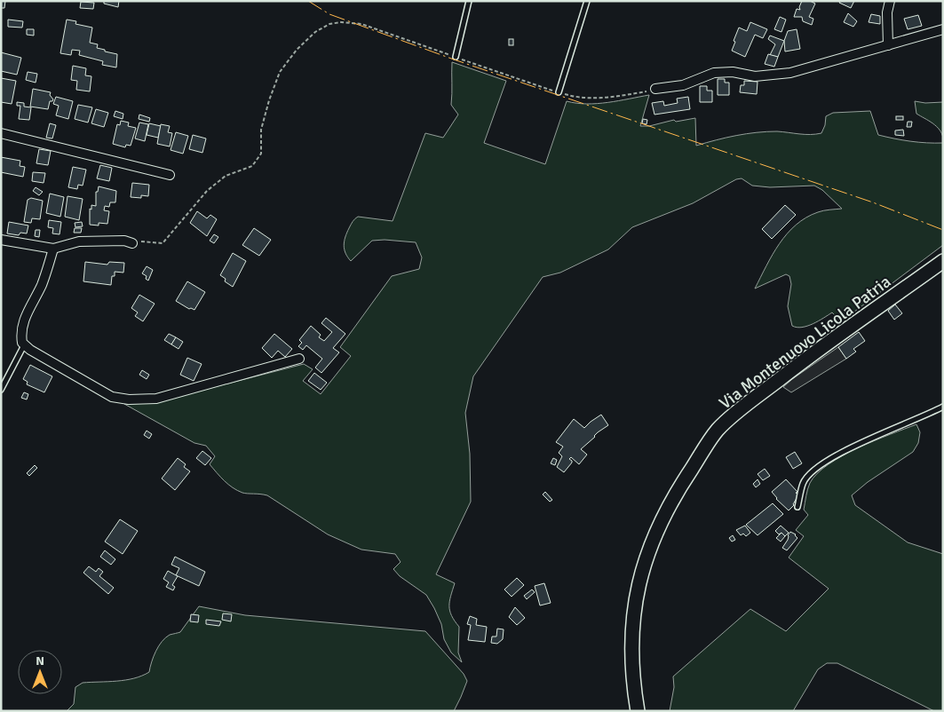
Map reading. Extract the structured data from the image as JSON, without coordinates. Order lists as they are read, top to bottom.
{
  "streets": {
    "main road": ["Via Montenuovo Licola Patria"]
  },
  "north": "top"
}
